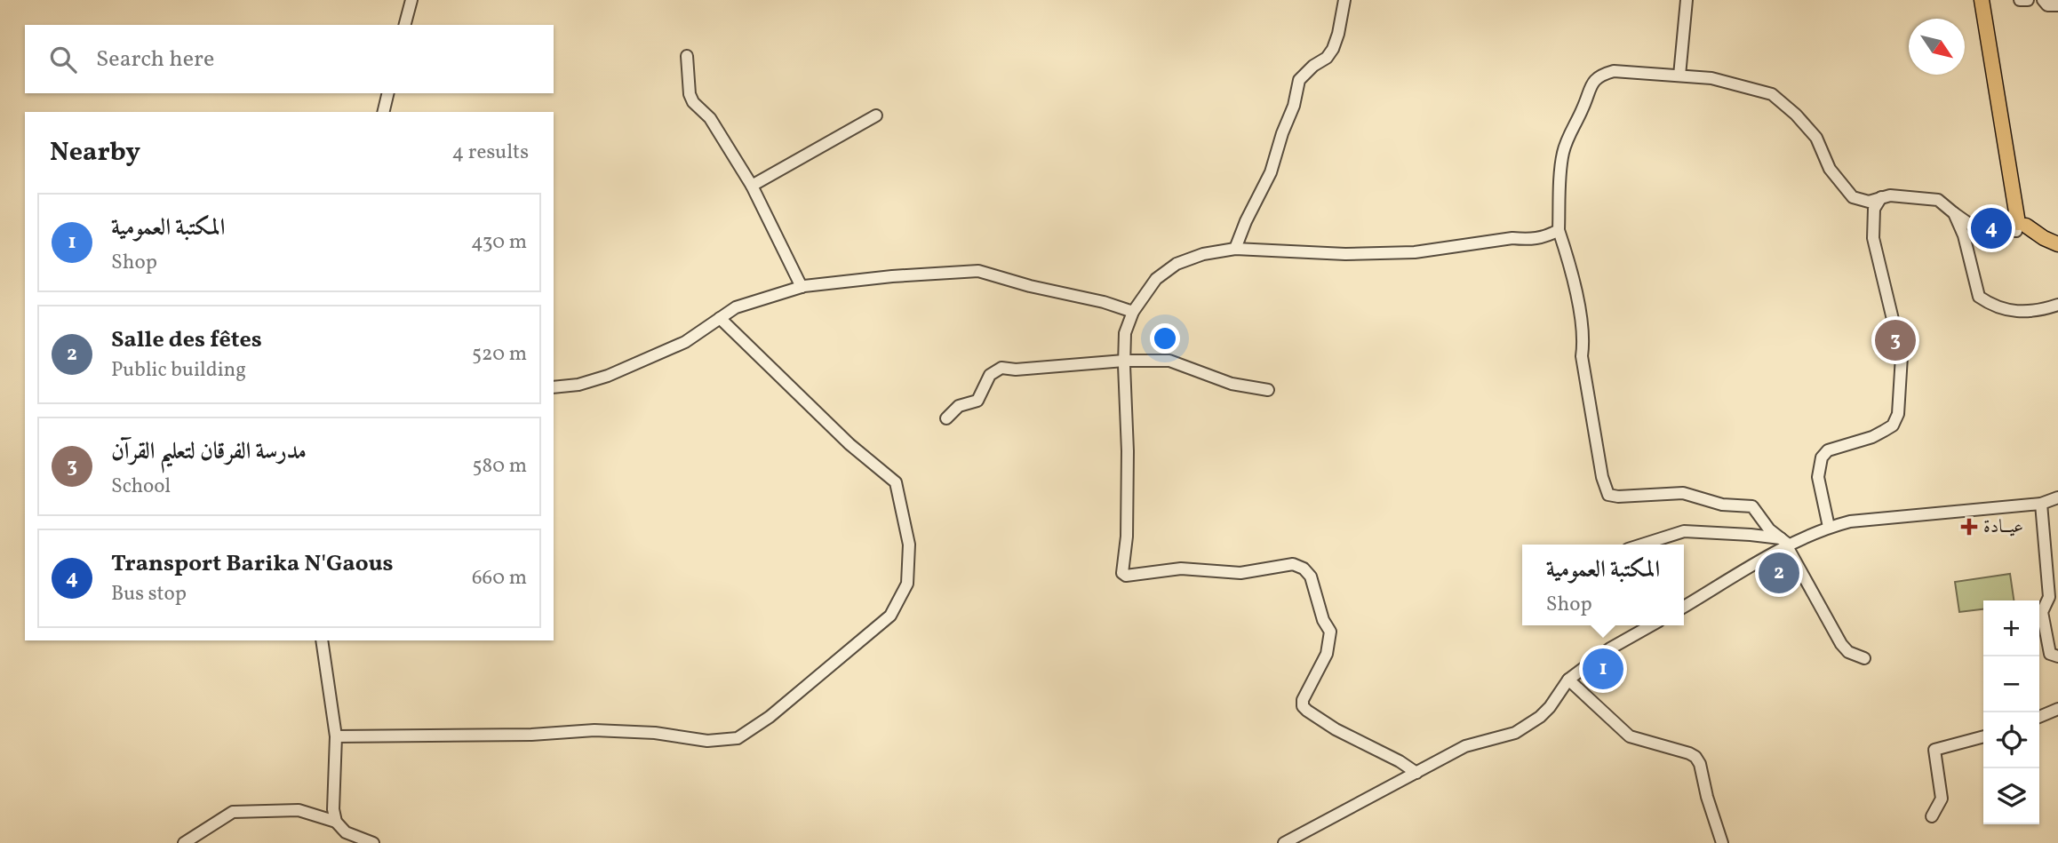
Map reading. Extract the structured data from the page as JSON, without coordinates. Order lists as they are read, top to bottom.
{
  "places": {
    "health": ["عيــادة"]
  },
  "north": "bottom right",
  "page": {
    "search": "Search here",
    "heading": ["Nearby", "4 results"],
    "list": [
      {
        "mark": "1",
        "name": "المكتبة العمومية",
        "note": "Shop",
        "value": "430 m"
      },
      {
        "mark": "2",
        "name": "Salle des fêtes",
        "note": "Public building",
        "value": "520 m"
      },
      {
        "mark": "3",
        "name": "مدرسة الفرقان لتعليم القرآن",
        "note": "School",
        "value": "580 m"
      },
      {
        "mark": "4",
        "name": "Transport Barika N'Gaous",
        "note": "Bus stop",
        "value": "660 m"
      }
    ],
    "pins": [
      "4",
      "3",
      "2",
      "1"
    ],
    "popup": ["المكتبة العمومية", "Shop"],
    "map_buttons": ["+", "−"]
  }
}
